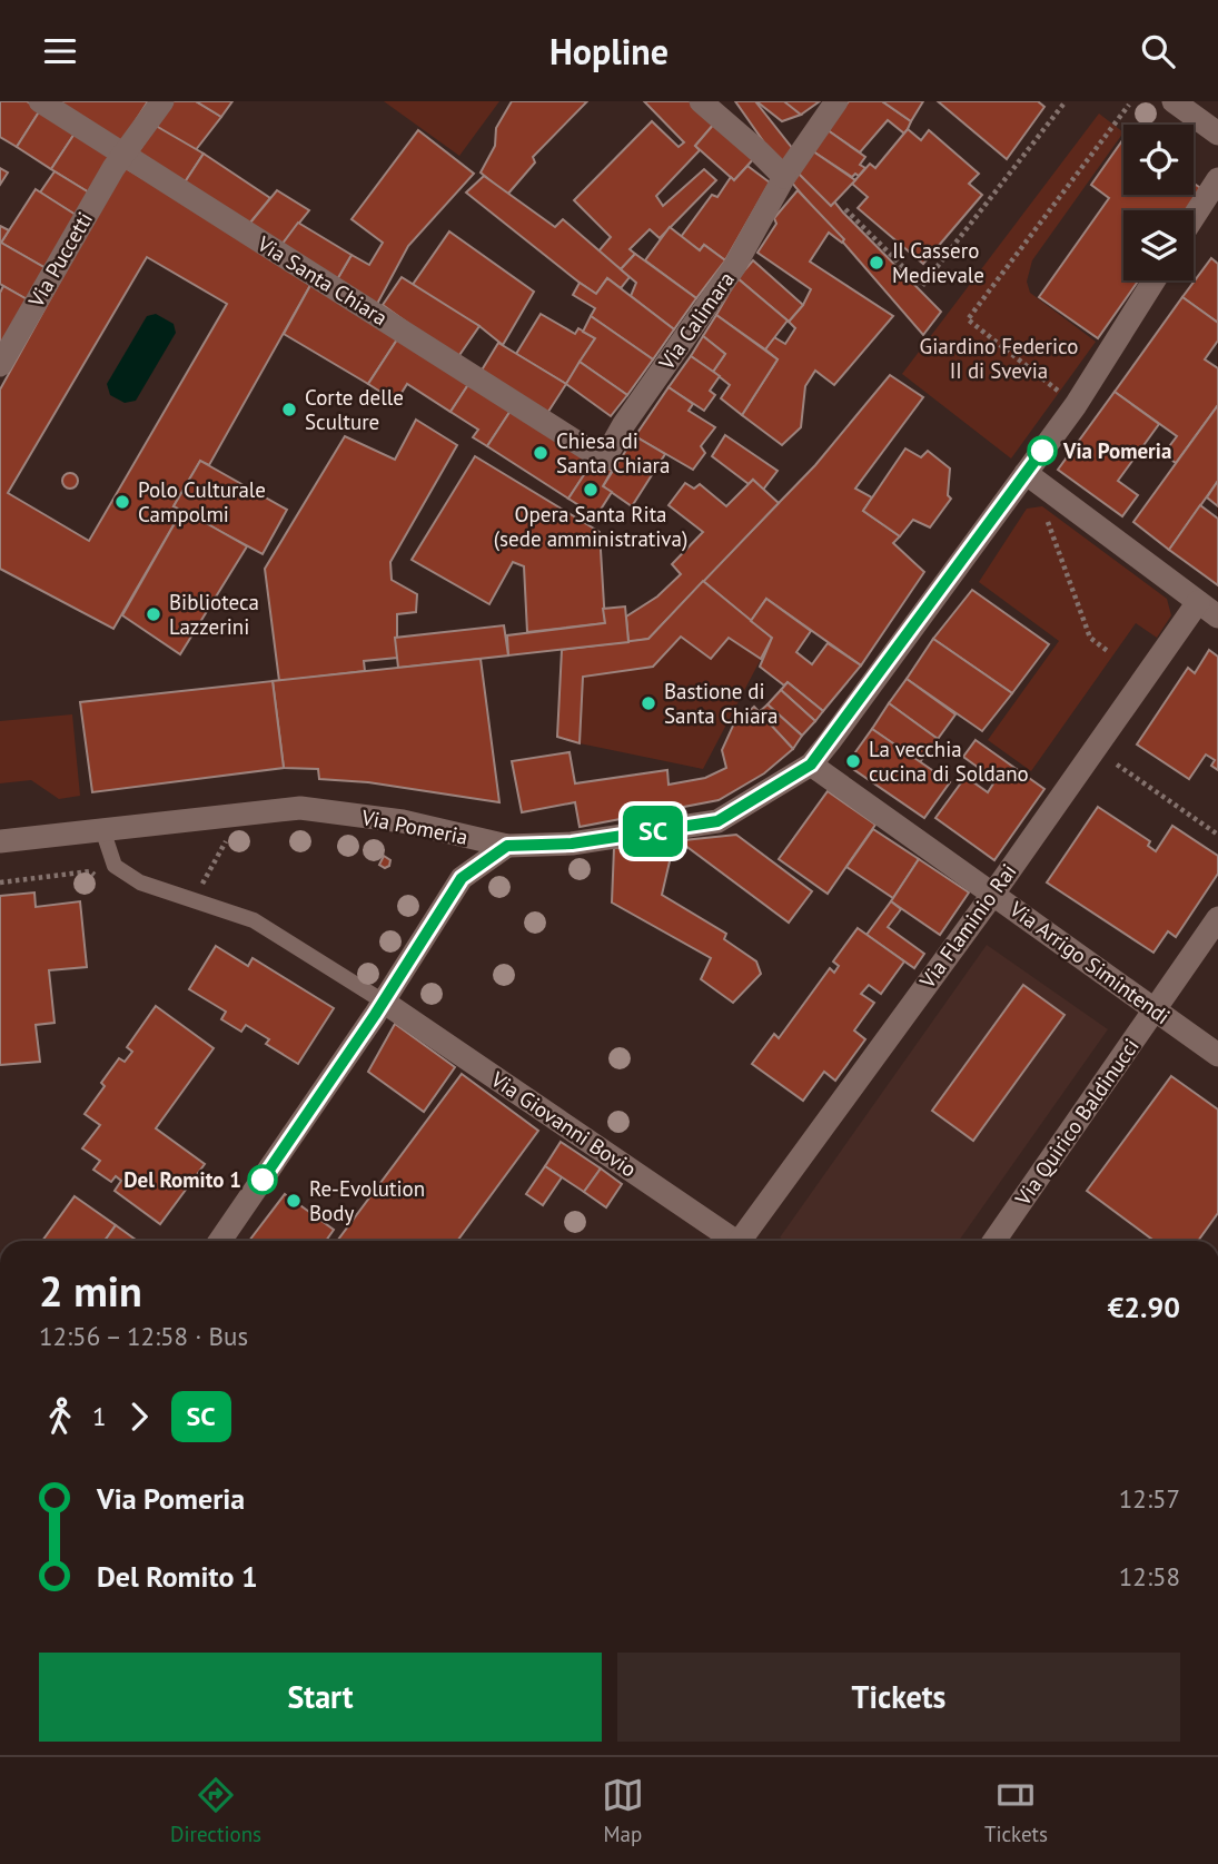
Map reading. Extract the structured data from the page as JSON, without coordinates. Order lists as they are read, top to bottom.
{
  "streets": {
    "street": [
      "Via Puccetti",
      "Via Santa Chiara",
      "Via Calimara",
      "Via Pomeria",
      "Via Flaminio Rai",
      "Via Arrigo Simintendi",
      "Via Quirico Baldinucci",
      "Via Giovanni Bovio"
    ]
  },
  "crossings": [
    ["Via Puccetti", "Via Santa Chiara"],
    ["Via Santa Chiara", "Via Calimara"],
    ["Via Pomeria", "Via Arrigo Simintendi"],
    ["Via Flaminio Rai", "Via Arrigo Simintendi"],
    ["Via Arrigo Simintendi", "Via Quirico Baldinucci"]
  ],
  "parks": ["Giardino Federico II di Svevia"],
  "places": [
    "Il Cassero Medievale",
    "Corte delle Sculture",
    "Via Pomeria",
    "Chiesa di Santa Chiara",
    "Opera Santa Rita (sede amministrativa)",
    "Polo Culturale Campolmi",
    "Biblioteca Lazzerini",
    "Bastione di Santa Chiara",
    "La vecchia cucina di Soldano",
    "Del Romito 1",
    "Re-Evolution Body"
  ],
  "lines": ["bus line SC"],
  "page": {
    "header": "Hopline",
    "on_map": "SC",
    "heading": ["2 min", "12:56 – 12:58 · Bus", "€2.90"],
    "legs": ["1", "SC"],
    "list": [
      {
        "name": "Via Pomeria",
        "value": "12:57"
      },
      {
        "name": "Del Romito 1",
        "value": "12:58"
      }
    ],
    "buttons": ["Start", "Tickets"],
    "tabs": ["Directions", "Map", "Tickets"]
  }
}
